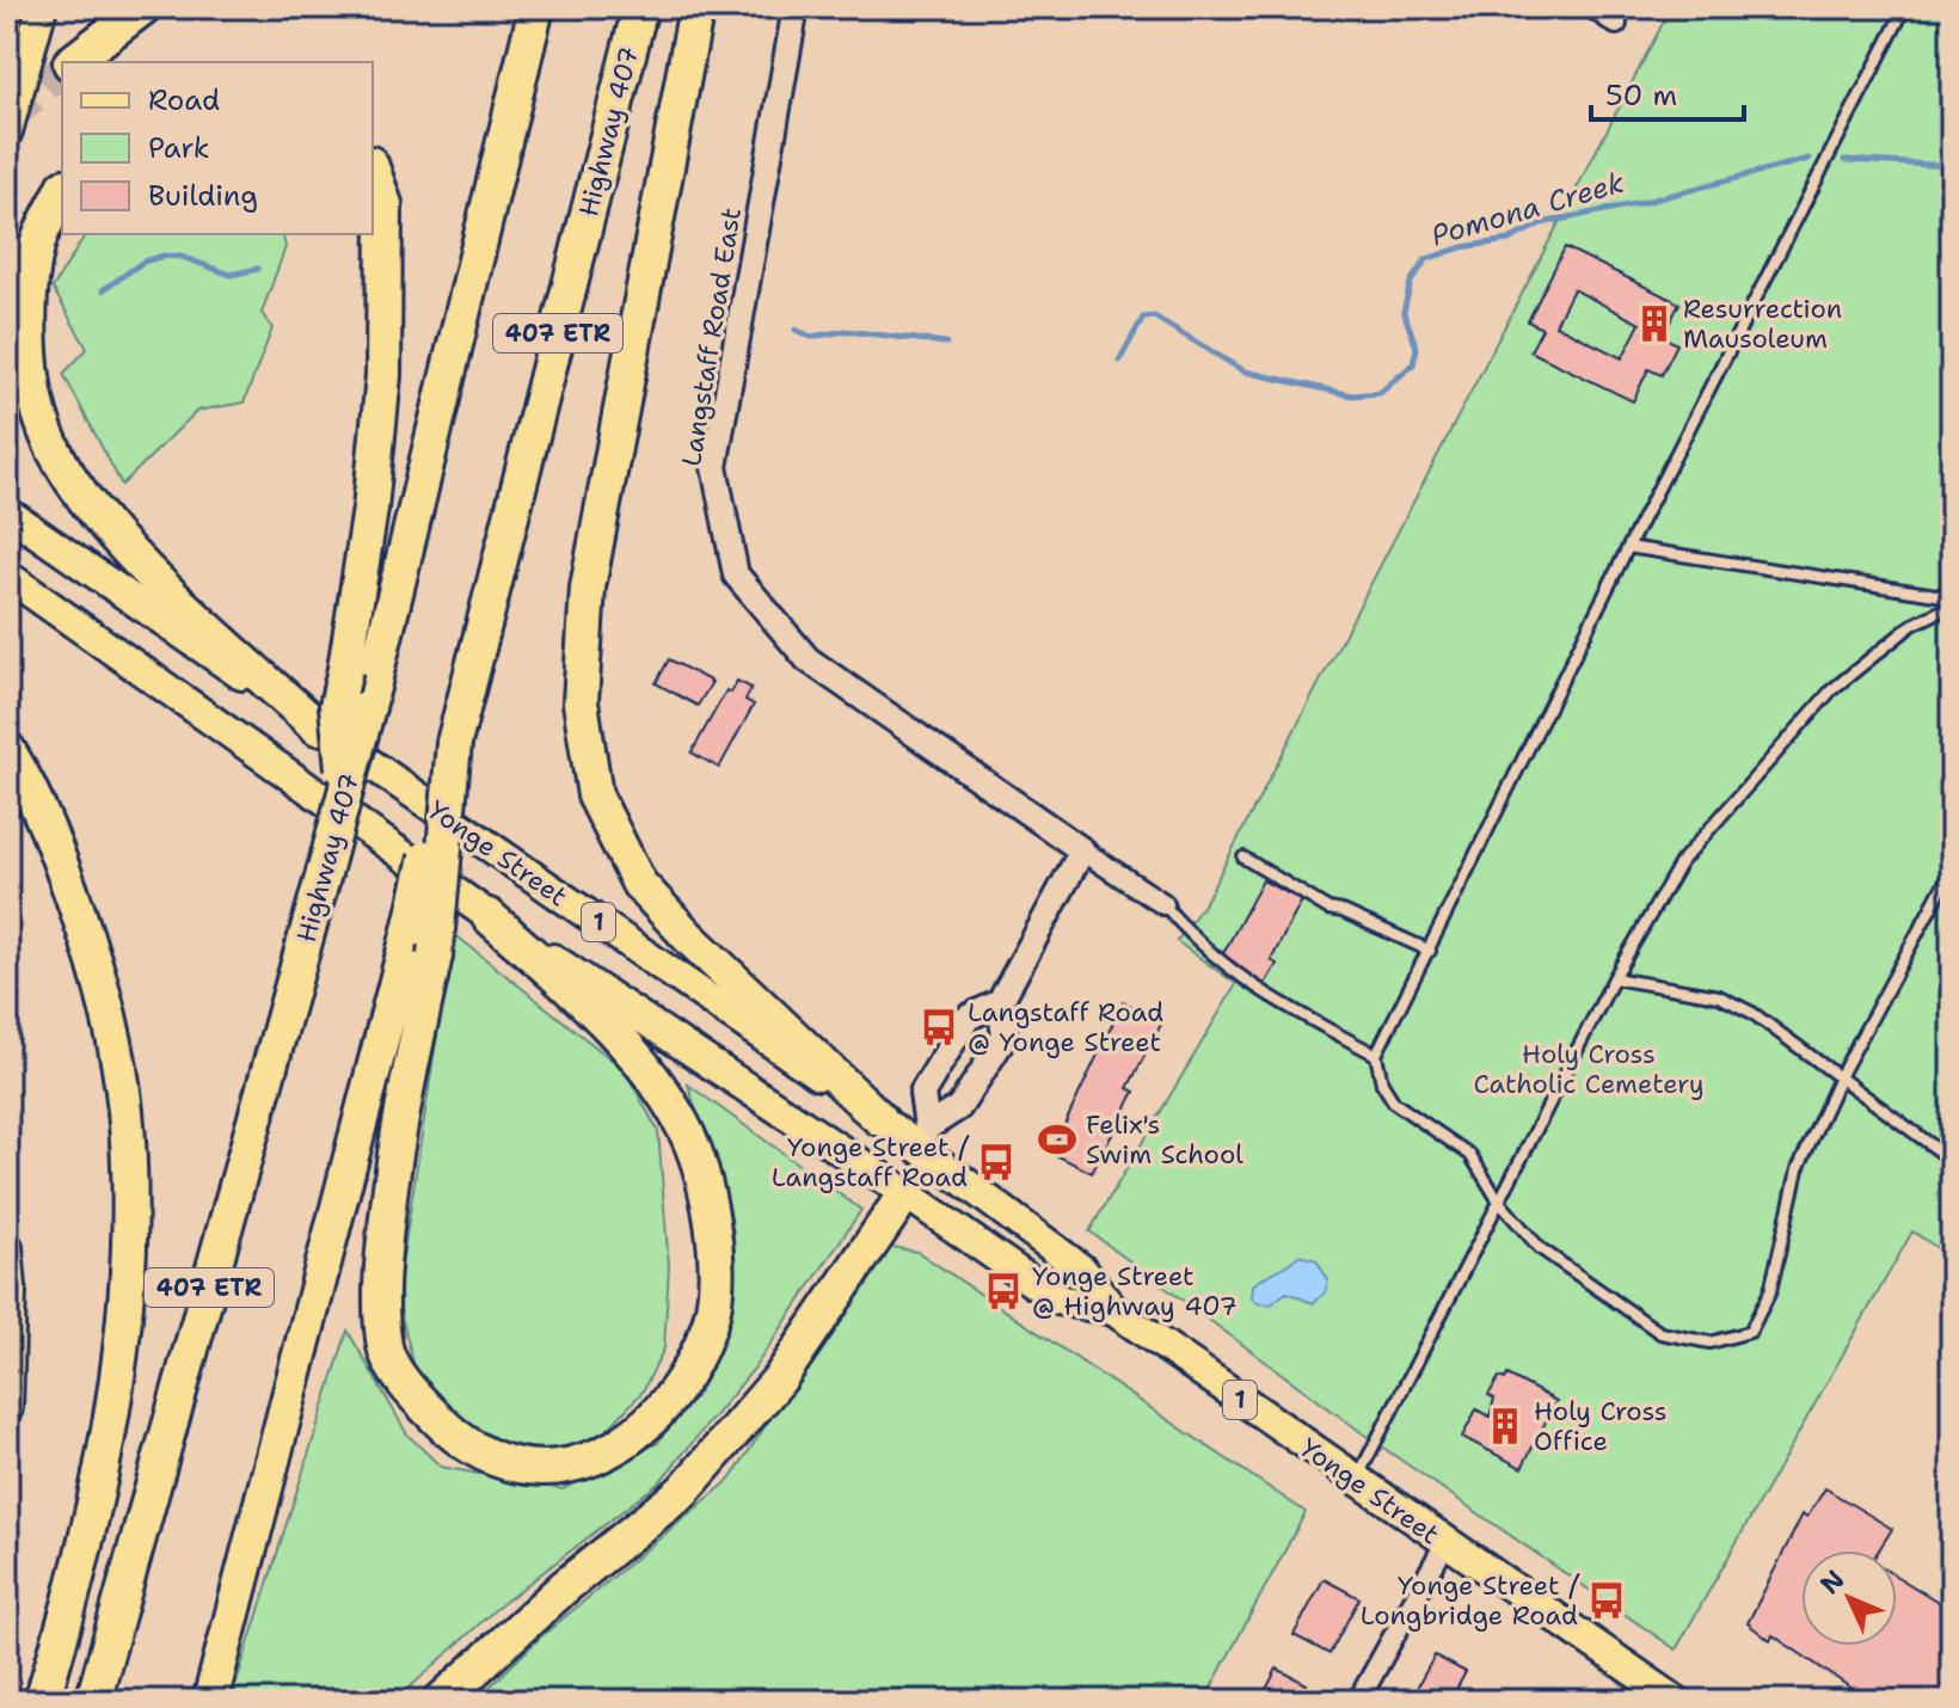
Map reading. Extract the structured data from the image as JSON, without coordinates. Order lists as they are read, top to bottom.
{
  "streets": {
    "highway": ["Highway 407", "407 ETR"],
    "main road": ["Yonge Street", "1"],
    "street": ["Langstaff Road East"]
  },
  "water": ["Pomona Creek"],
  "parks": ["Holy Cross Catholic Cemetery"],
  "places": {
    "building": ["Resurrection Mausoleum", "Holy Cross Office"],
    "bus stop": [
      "Langstaff Road @ Yonge Street",
      "Yonge Street / Langstaff Road",
      "Yonge Street @ Highway 407",
      "Yonge Street / Longbridge Road"
    ],
    "sports": ["Felix's Swim School"]
  },
  "legend": ["Road", "Park", "Building"],
  "scale_bar": "50 m",
  "north": "top left"
}
